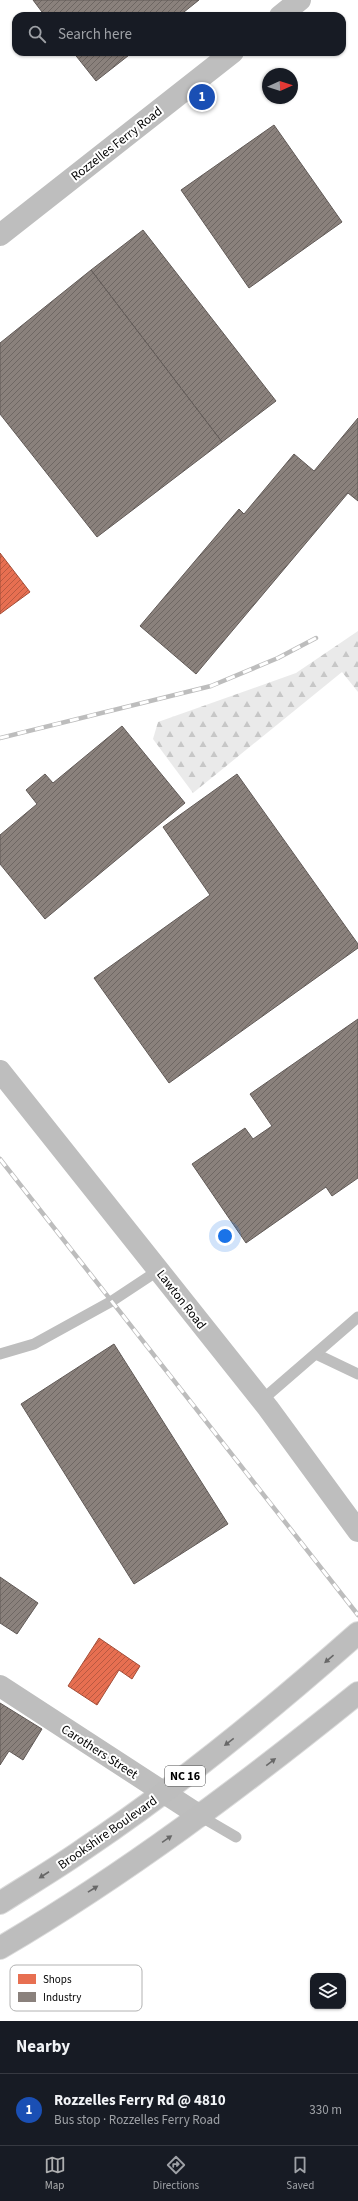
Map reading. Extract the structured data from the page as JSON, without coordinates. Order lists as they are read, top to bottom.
{
  "streets": {
    "highway": ["NC 16", "Brookshire Boulevard"],
    "street": ["Rozzelles Ferry Road", "Lawton Road", "Carothers Street"]
  },
  "crossings": [
    ["Carothers Street", "Brookshire Boulevard"]
  ],
  "legend": ["Shops", "Industry"],
  "north": "right",
  "page": {
    "search": "Search here",
    "pins": "1",
    "heading": "Nearby",
    "list": [
      {
        "mark": "1",
        "name": "Rozzelles Ferry Rd @ 4810",
        "note": "Bus stop · Rozzelles Ferry Road",
        "value": "330 m"
      }
    ],
    "nav": ["Map", "Directions", "Saved"]
  }
}
